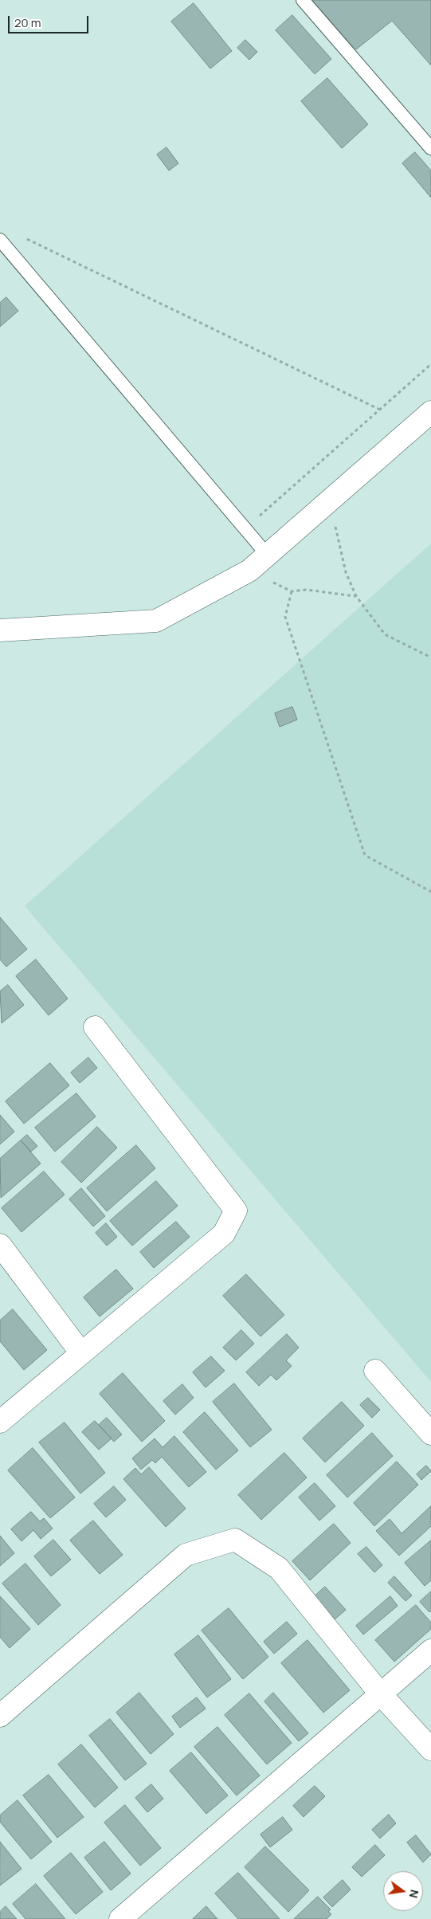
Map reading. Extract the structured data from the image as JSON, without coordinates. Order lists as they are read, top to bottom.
{
  "scale_bar": "20 m",
  "north": "right"
}
